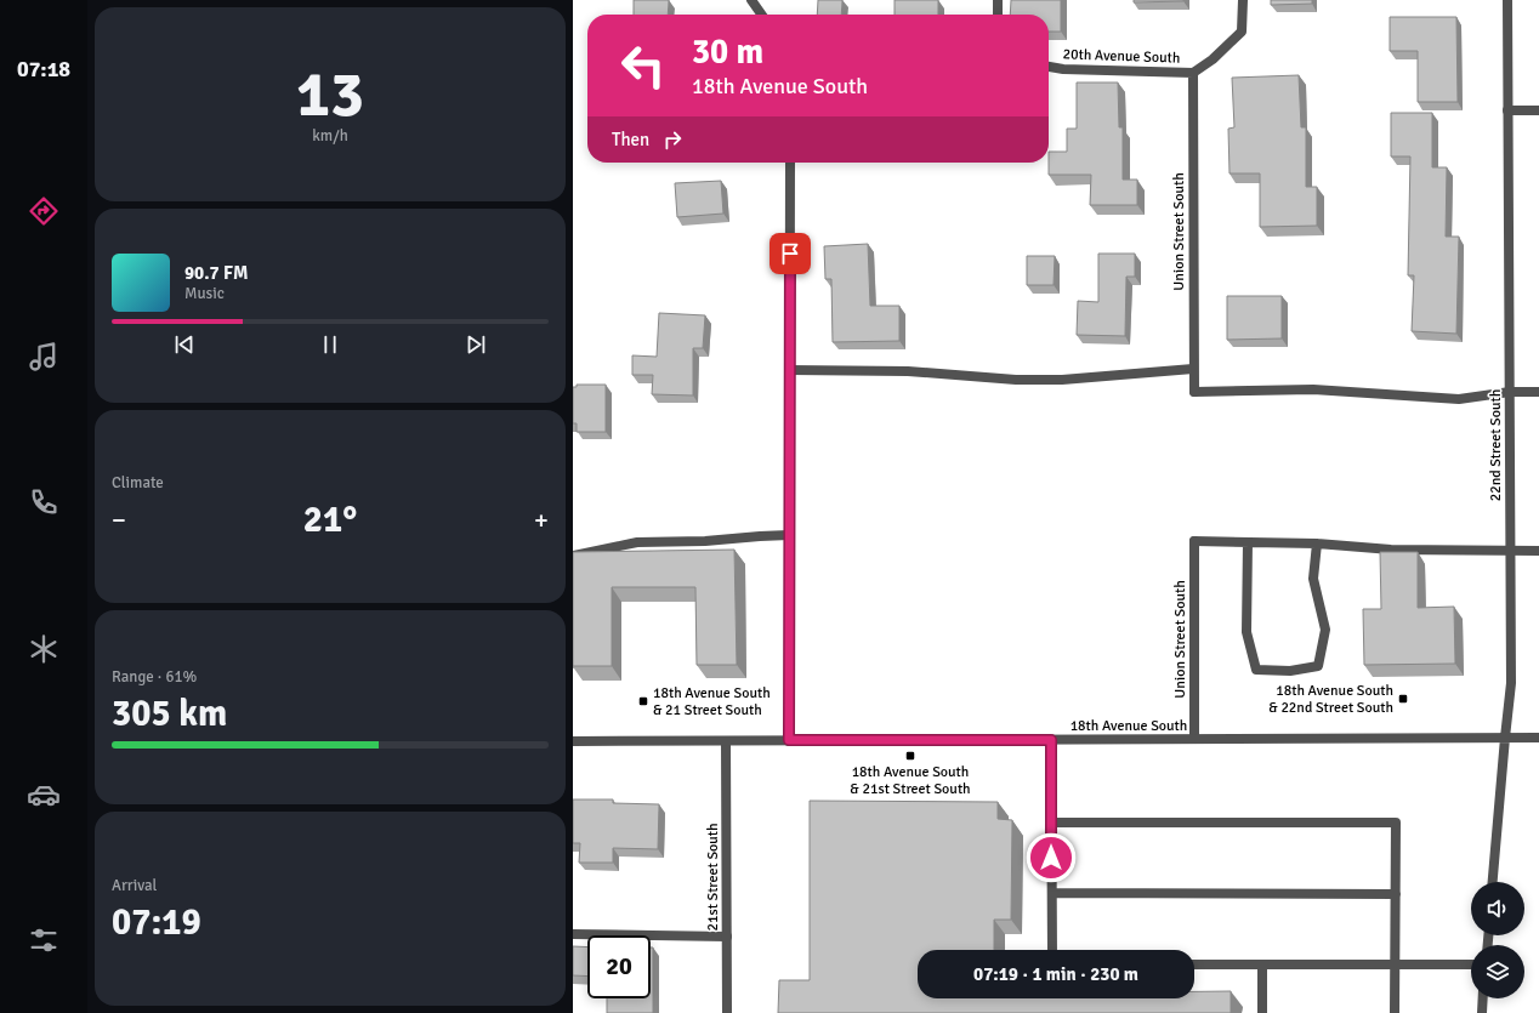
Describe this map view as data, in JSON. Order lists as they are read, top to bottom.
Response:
{
  "streets": {
    "street": [
      "20th Avenue South",
      "Union Street South",
      "22nd Street South",
      "18th Avenue South",
      "21st Street South"
    ]
  },
  "crossings": [
    ["20th Avenue South", "Union Street South"],
    ["Union Street South", "22nd Street South"],
    ["Union Street South", "18th Avenue South"],
    ["22nd Street South", "18th Avenue South"],
    ["18th Avenue South", "21st Street South"]
  ],
  "places": {
    "transit": ["18th Avenue South & 22nd Street South", "18th Avenue South & 21 Street South", "18th Avenue South & 21st Street South"]
  },
  "page": {
    "tabs": "07:18",
    "tile": [
      ["13", "km/h"],
      "Climate",
      ["Range · 61%", "305 km"],
      ["Arrival", "07:19"]
    ],
    "turn": ["30 m", "18th Avenue South"],
    "then": "Then",
    "song": ["90.7 FM", "Music"],
    "heat": ["−", "21°", "+"],
    "limit": "20",
    "trip": "07:19 · 1 min · 230 m"
  }
}
